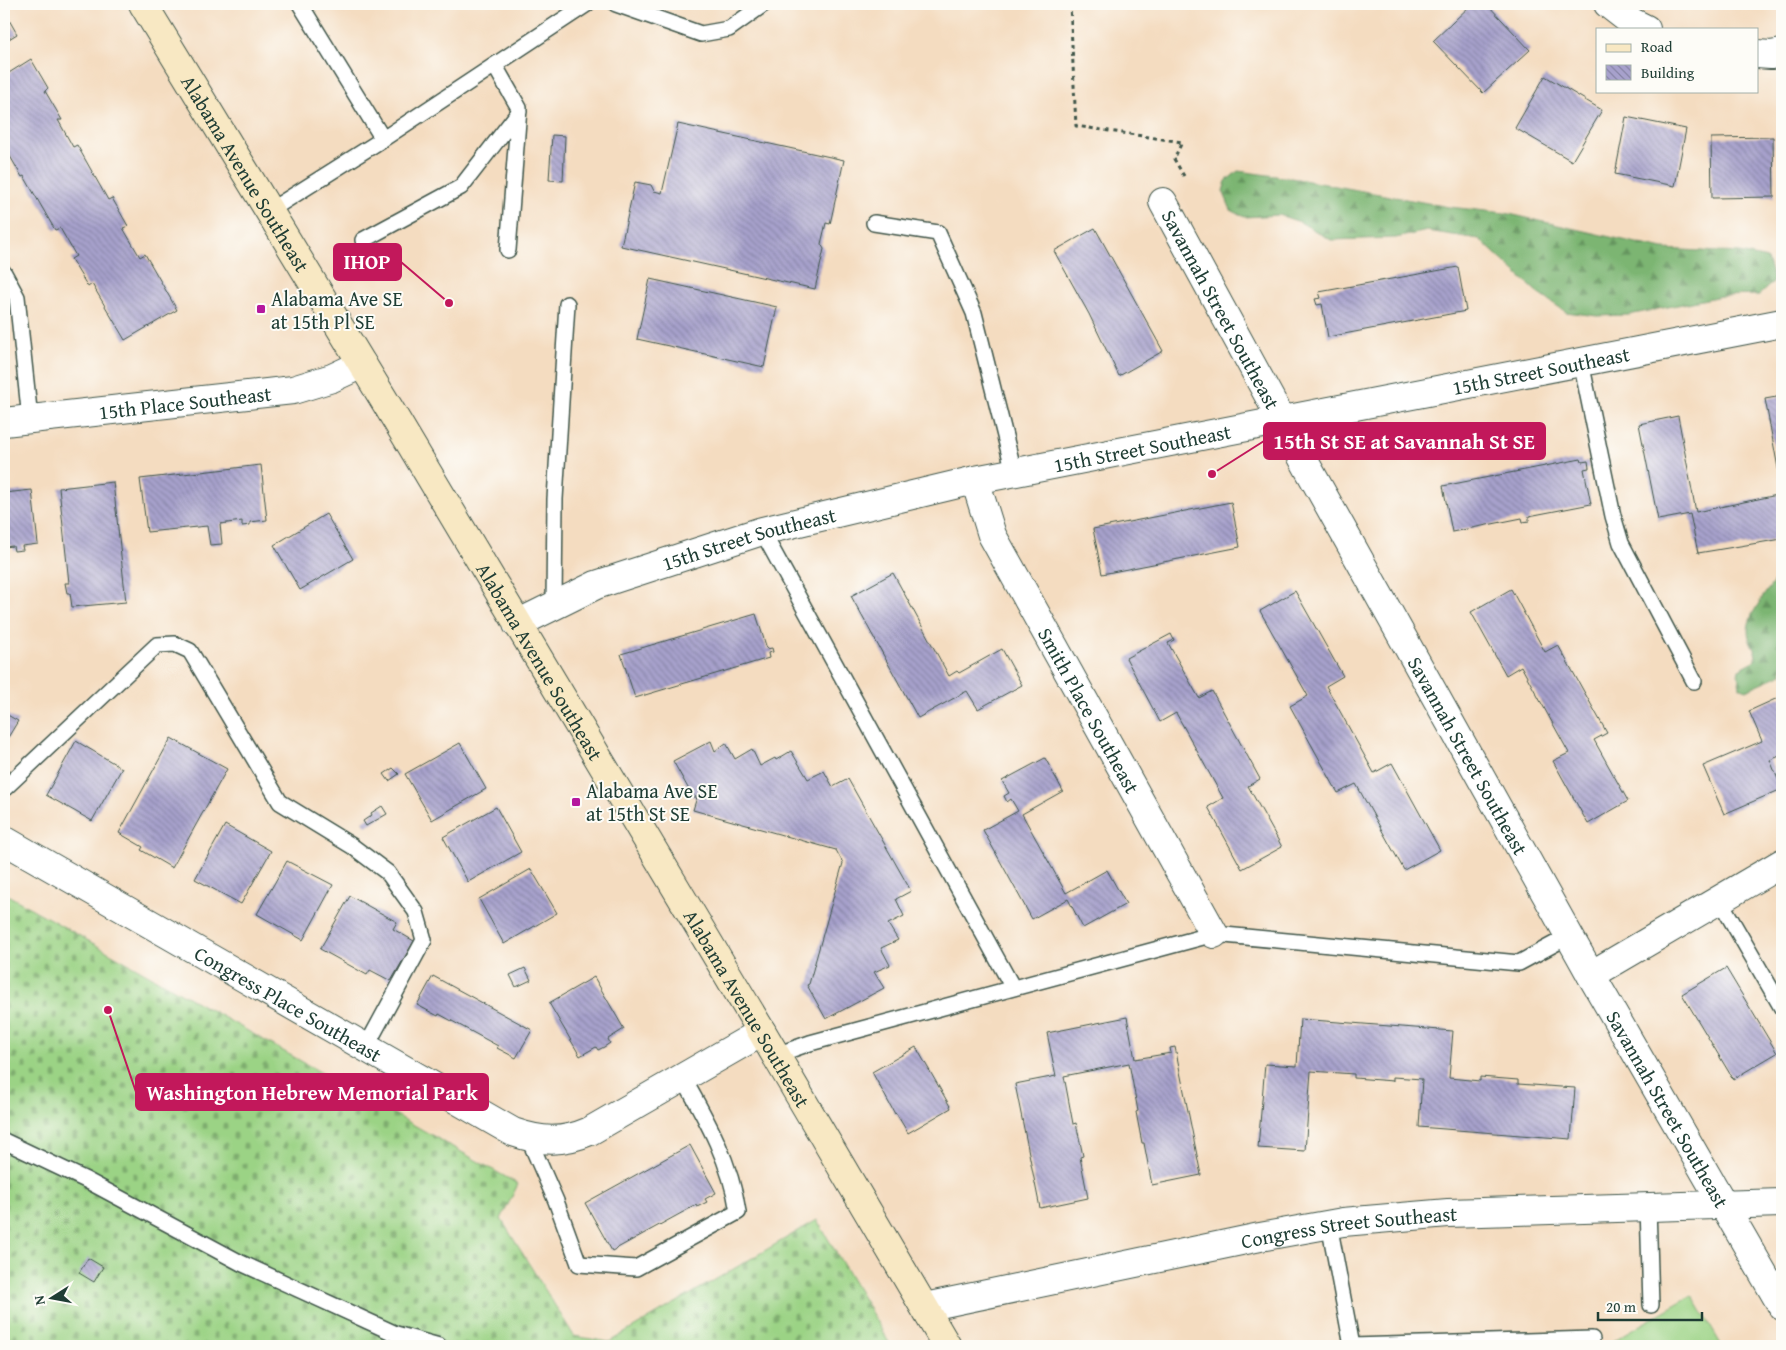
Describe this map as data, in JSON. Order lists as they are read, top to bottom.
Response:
{
  "streets": {
    "main road": ["Alabama Avenue Southeast"],
    "street": [
      "Savannah Street Southeast",
      "15th Street Southeast",
      "15th Place Southeast",
      "Smith Place Southeast",
      "Congress Place Southeast",
      "Congress Street Southeast"
    ]
  },
  "crossings": [
    ["Alabama Avenue Southeast", "15th Street Southeast"],
    ["Alabama Avenue Southeast", "15th Place Southeast"],
    ["Alabama Avenue Southeast", "Congress Place Southeast"],
    ["Alabama Avenue Southeast", "Congress Street Southeast"],
    ["Savannah Street Southeast", "15th Street Southeast"],
    ["Savannah Street Southeast", "Congress Street Southeast"],
    ["15th Street Southeast", "Smith Place Southeast"]
  ],
  "places": {
    "other": ["IHOP", "15th St SE at Savannah St SE", "Washington Hebrew Memorial Park"],
    "transit": ["Alabama Ave SE at 15th Pl SE", "Alabama Ave SE at 15th St SE"]
  },
  "legend": ["Road", "Building"],
  "scale_bar": "20 m",
  "north": "left"
}
